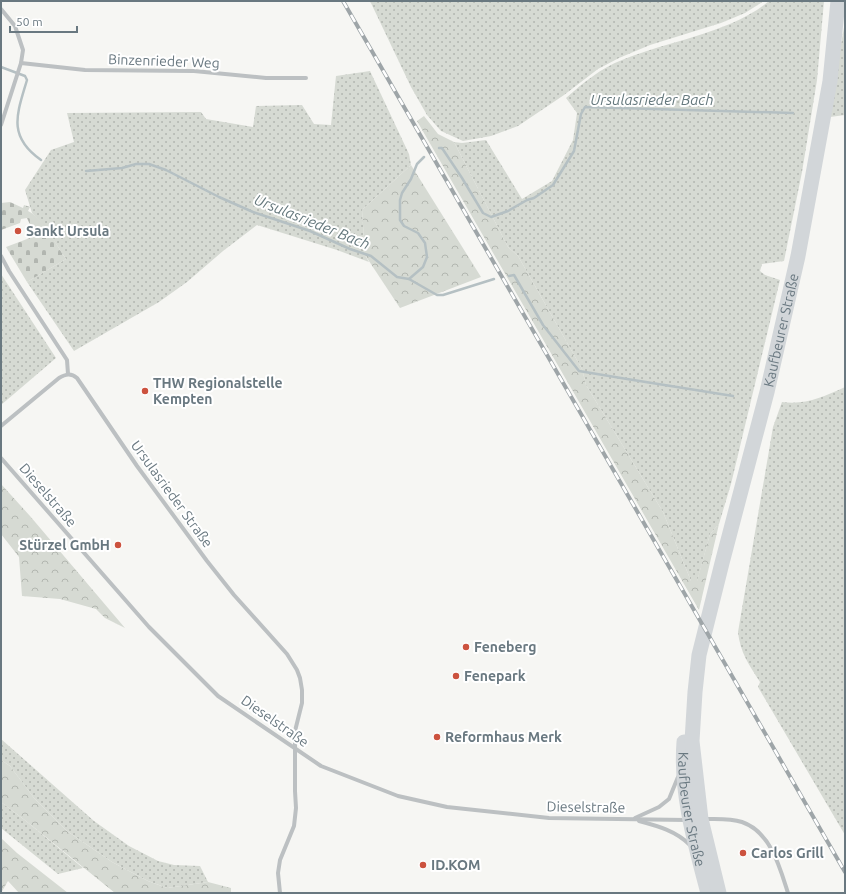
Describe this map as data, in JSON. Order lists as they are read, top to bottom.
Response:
{
  "streets": {
    "main road": ["Kaufbeurer Straße"],
    "street": ["Binzenrieder Weg", "Ursulasrieder Straße", "Dieselstraße"]
  },
  "crossings": [
    ["Kaufbeurer Straße", "Dieselstraße"],
    ["Ursulasrieder Straße", "Dieselstraße"]
  ],
  "water": ["Ursulasrieder Bach"],
  "places": [
    "Sankt Ursula",
    "THW Regionalstelle Kempten",
    "Stürzel GmbH",
    "Feneberg",
    "Fenepark",
    "Reformhaus Merk",
    "Carlos Grill",
    "ID.KOM"
  ],
  "scale_bar": "50 m"
}
